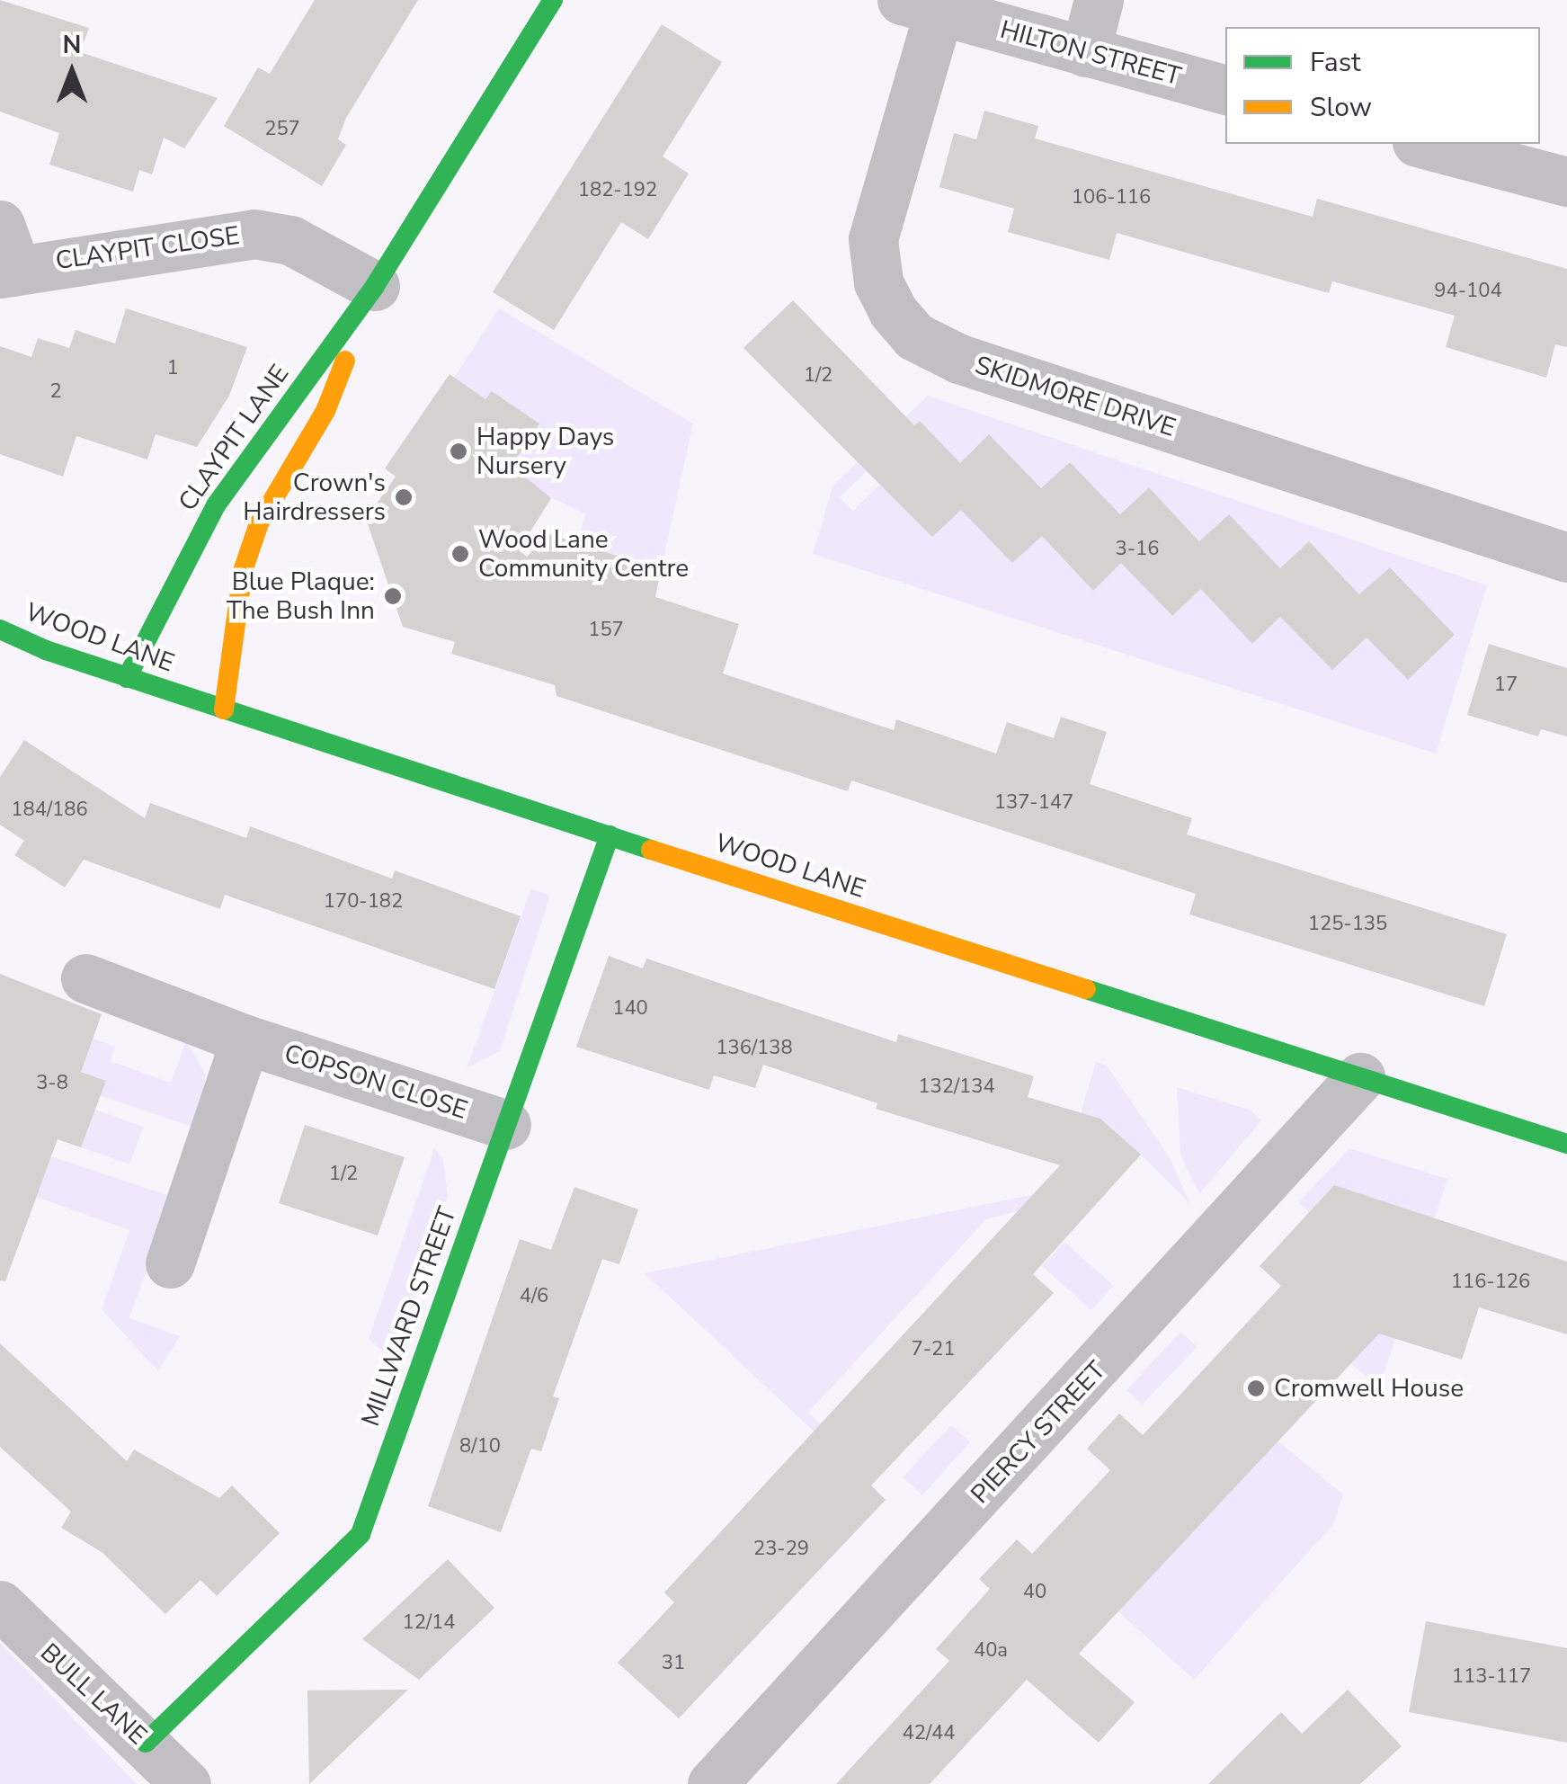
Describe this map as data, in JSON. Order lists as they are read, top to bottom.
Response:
{
  "streets": {
    "street": [
      "HILTON STREET",
      "CLAYPIT CLOSE",
      "SKIDMORE DRIVE",
      "CLAYPIT LANE",
      "WOOD LANE",
      "COPSON CLOSE",
      "MILLWARD STREET",
      "PIERCY STREET",
      "BULL LANE"
    ]
  },
  "crossings": [
    ["HILTON STREET", "SKIDMORE DRIVE"],
    ["CLAYPIT CLOSE", "CLAYPIT LANE"],
    ["CLAYPIT LANE", "WOOD LANE"],
    ["WOOD LANE", "MILLWARD STREET"],
    ["WOOD LANE", "PIERCY STREET"],
    ["COPSON CLOSE", "MILLWARD STREET"],
    ["MILLWARD STREET", "BULL LANE"]
  ],
  "places": [
    "Happy Days Nursery",
    "Crown's Hairdressers",
    "Wood Lane Community Centre",
    "Blue Plaque: The Bush Inn",
    "Cromwell House"
  ],
  "house_numbers": [
    "257",
    "182-192",
    "106-116",
    "94-104",
    "1",
    "1/2",
    "2",
    "3-16",
    "157",
    "17",
    "137-147",
    "184/186",
    "170-182",
    "125-135",
    "140",
    "136/138",
    "3-8",
    "132/134",
    "1/2",
    "116-126",
    "4/6",
    "7-21",
    "8/10",
    "23-29",
    "40",
    "12/14",
    "40a",
    "31",
    "113-117",
    "42/44"
  ],
  "legend": ["Fast", "Slow"],
  "north": "top"
}
